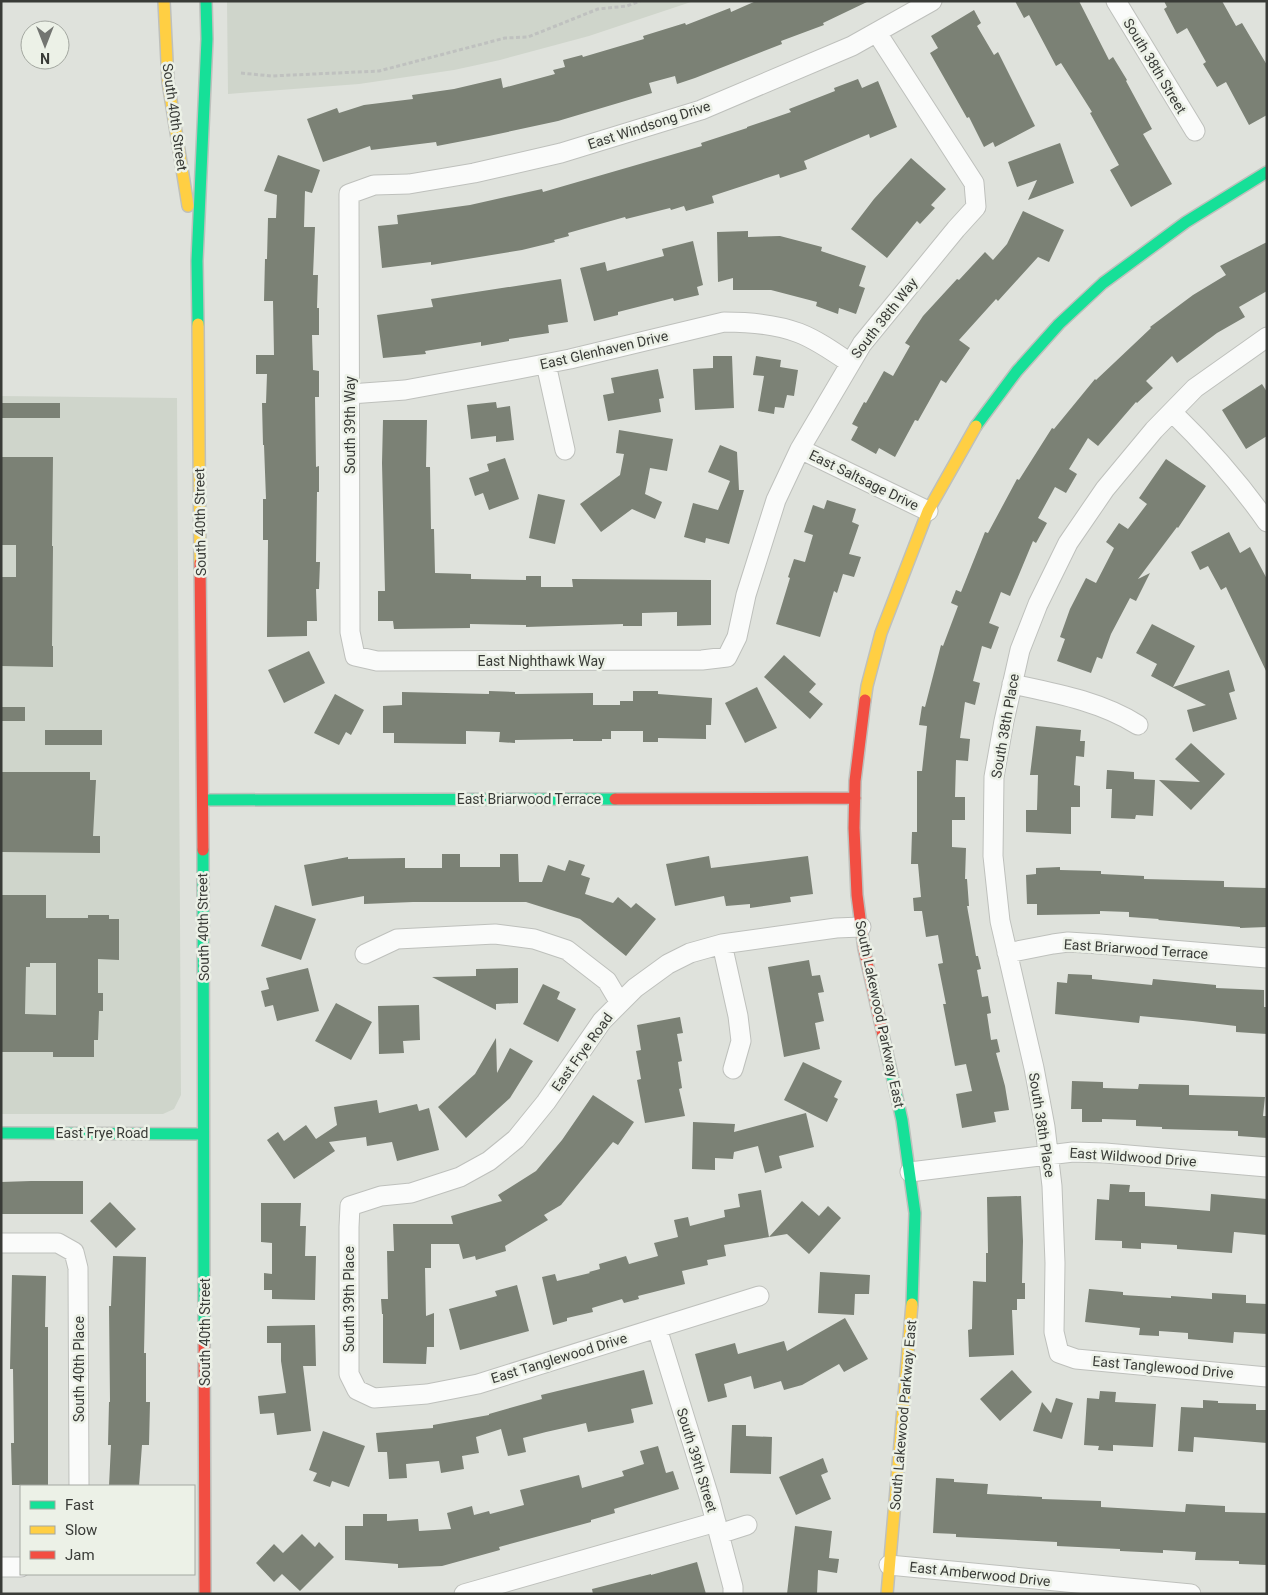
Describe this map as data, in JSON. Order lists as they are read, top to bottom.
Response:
{
  "streets": {
    "street": [
      "South 38th Street",
      "South 40th Street",
      "East Windsong Drive",
      "South 38th Way",
      "East Glenhaven Drive",
      "South 39th Way",
      "East Saltsage Drive",
      "East Nighthawk Way",
      "South 38th Place",
      "East Briarwood Terrace",
      "South Lakewood Parkway East",
      "East Frye Road",
      "East Wildwood Drive",
      "South 39th Place",
      "East Tanglewood Drive",
      "South 40th Place",
      "South 39th Street",
      "East Amberwood Drive"
    ]
  },
  "crossings": [
    ["South 40th Street", "East Briarwood Terrace"],
    ["South 40th Street", "East Frye Road"],
    ["East Windsong Drive", "South 38th Way"],
    ["East Windsong Drive", "South 39th Way"],
    ["South 38th Way", "East Glenhaven Drive"],
    ["South 38th Way", "East Saltsage Drive"],
    ["South 38th Way", "East Nighthawk Way"],
    ["East Glenhaven Drive", "South 39th Way"],
    ["South 39th Way", "East Nighthawk Way"],
    ["East Saltsage Drive", "South Lakewood Parkway East"],
    ["South 38th Place", "East Briarwood Terrace"],
    ["South 38th Place", "East Wildwood Drive"],
    ["South 38th Place", "East Tanglewood Drive"],
    ["East Briarwood Terrace", "South Lakewood Parkway East"],
    ["South Lakewood Parkway East", "East Frye Road"],
    ["South Lakewood Parkway East", "East Wildwood Drive"],
    ["South Lakewood Parkway East", "East Amberwood Drive"],
    ["East Frye Road", "South 39th Place"],
    ["South 39th Place", "East Tanglewood Drive"],
    ["East Tanglewood Drive", "South 39th Street"]
  ],
  "legend": ["Fast", "Slow", "Jam"],
  "north": "bottom"
}
